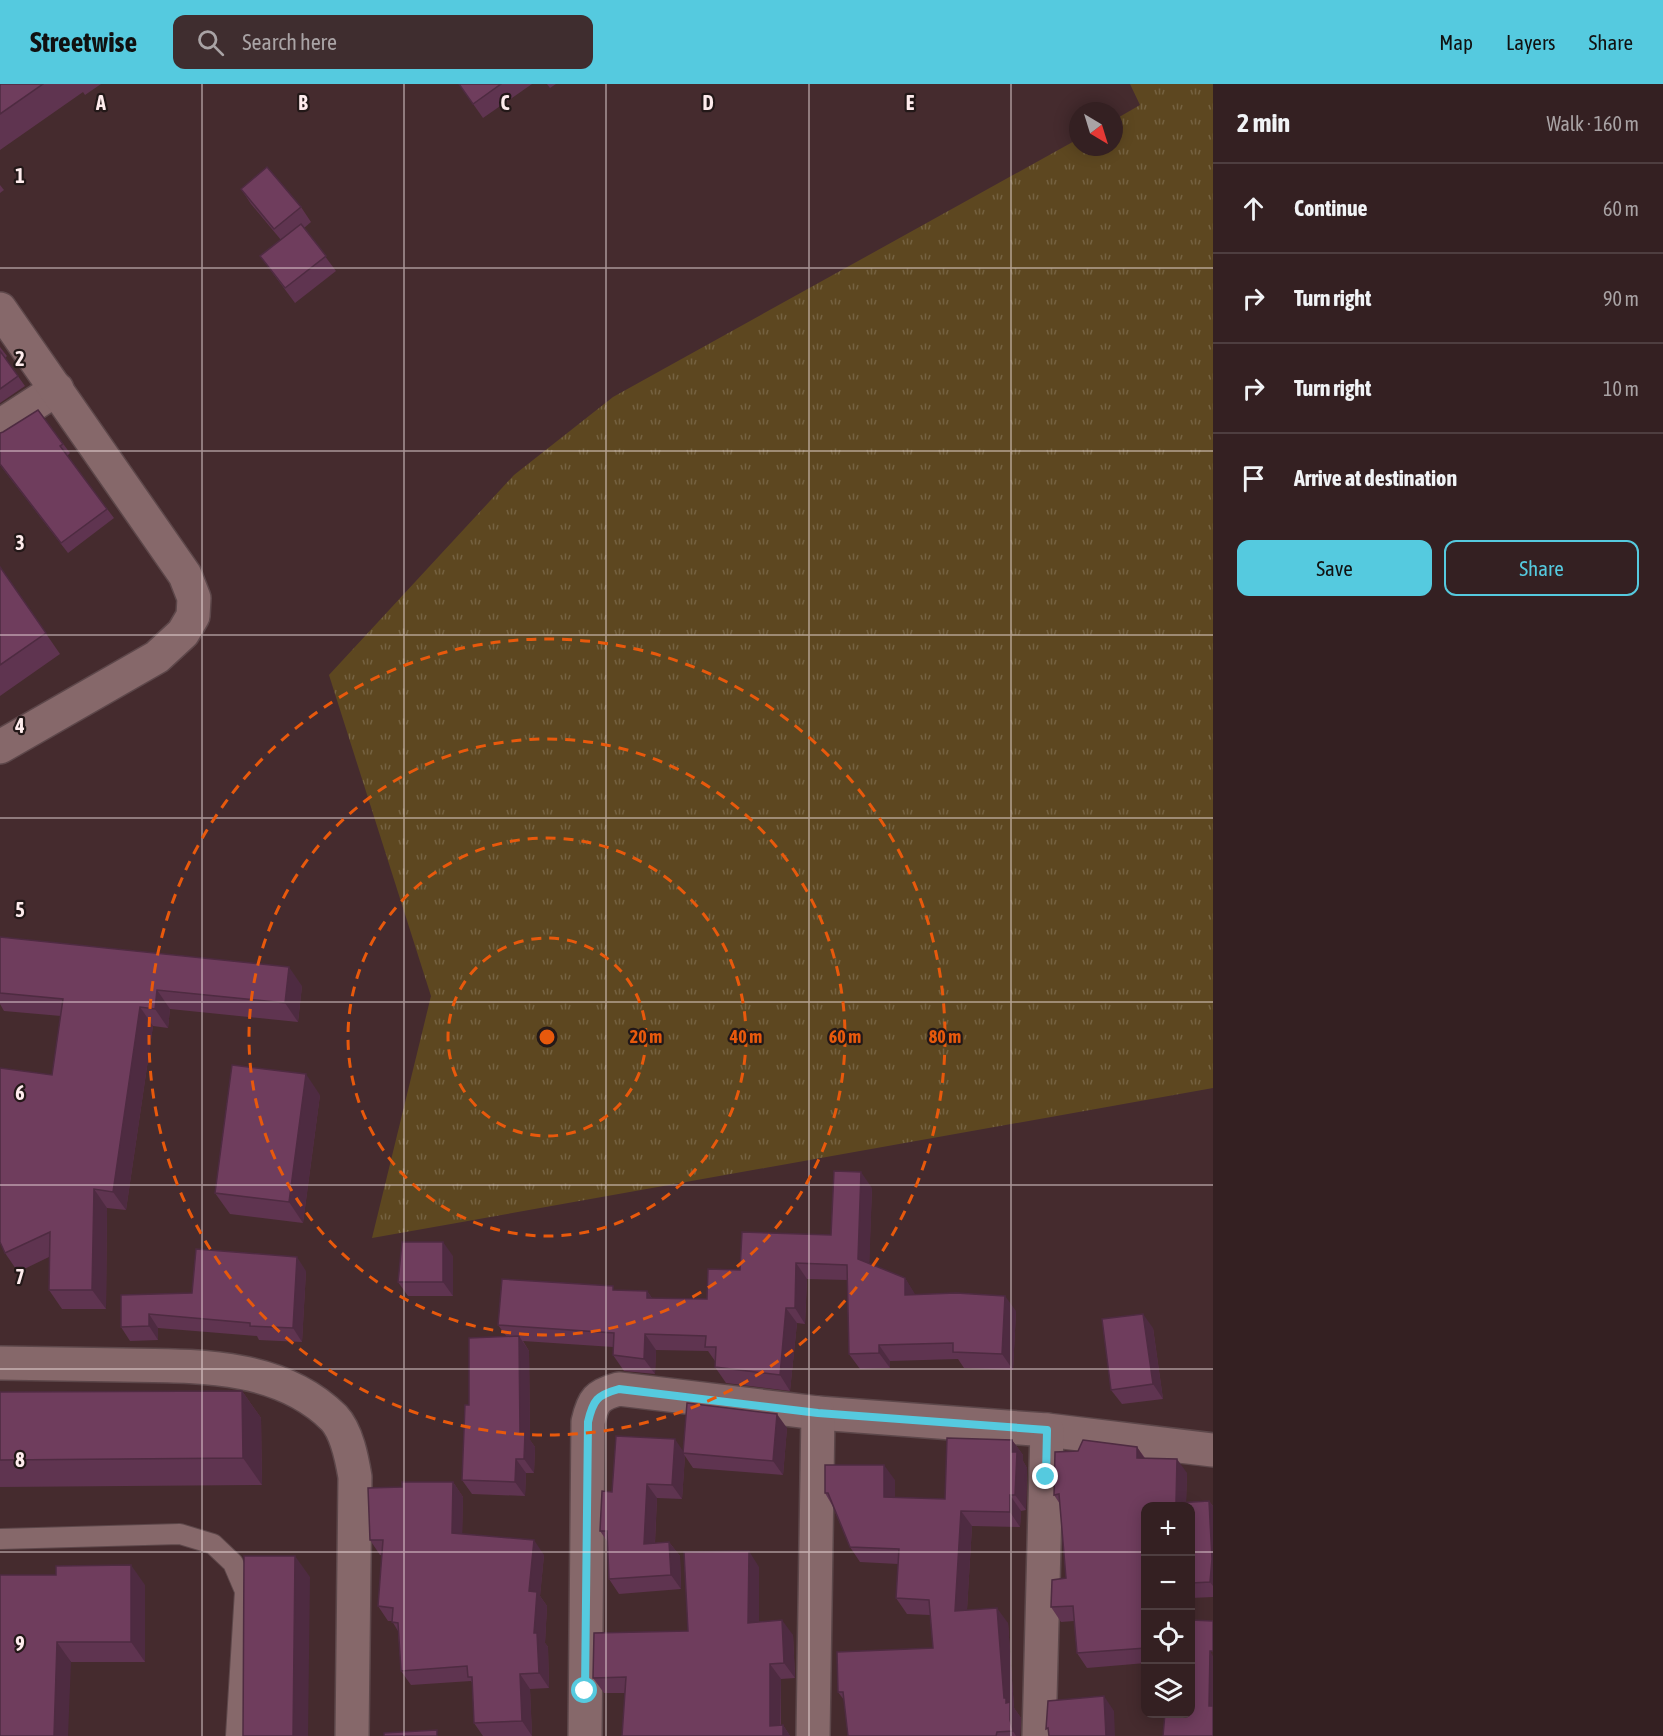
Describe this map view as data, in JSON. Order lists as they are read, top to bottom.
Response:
{
  "north": "bottom right",
  "page": {
    "header": "Streetwise",
    "search": "Search here",
    "nav": ["Map", "Layers", "Share"],
    "heading": ["2 min", "Walk · 160 m"],
    "list": [
      ["Continue", "60 m"],
      ["Turn right", "90 m"],
      ["Turn right", "10 m"],
      "Arrive at destination"
    ],
    "buttons": ["Save", "Share"],
    "map_buttons": ["+", "−"]
  },
  "grid": {
    "columns": [
      "A",
      "B",
      "C",
      "D",
      "E"
    ],
    "rows": [
      "1",
      "2",
      "3",
      "4",
      "5",
      "6",
      "7",
      "8",
      "9"
    ]
  },
  "rings": [
    "20 m",
    "40 m",
    "60 m",
    "80 m"
  ]
}
